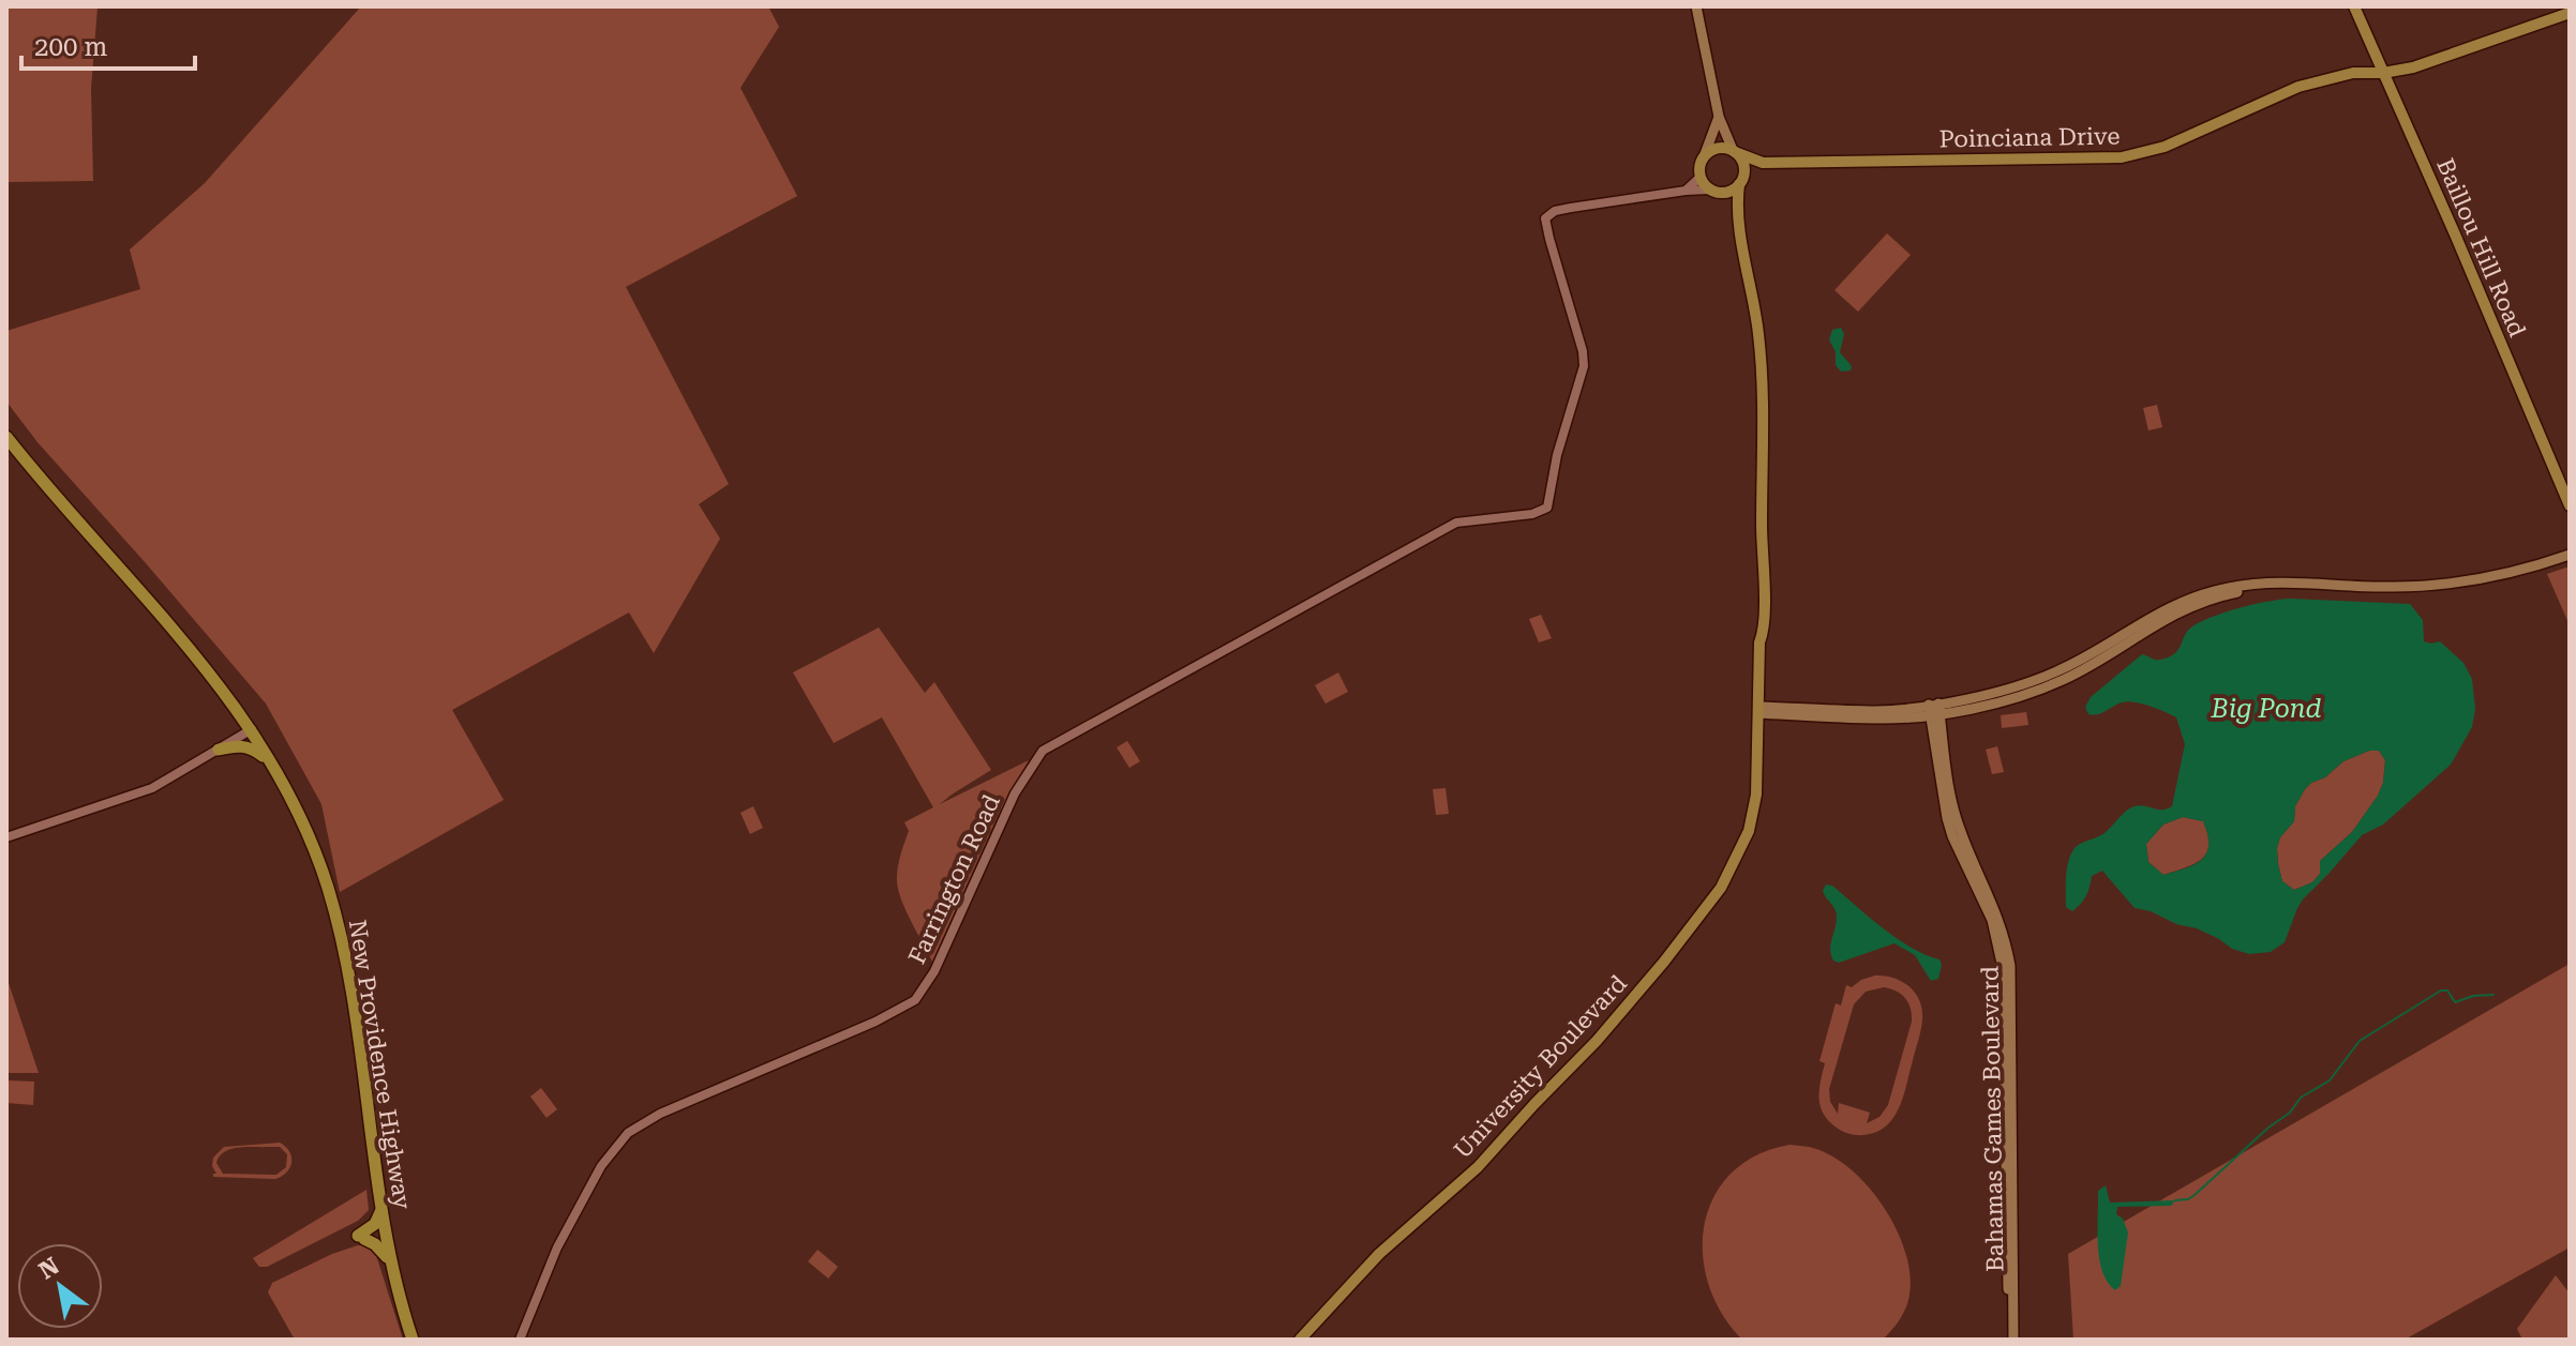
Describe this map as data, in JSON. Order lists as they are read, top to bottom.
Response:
{
  "streets": {
    "highway": ["New Providence Highway"],
    "main road": [
      "Poinciana Drive",
      "Baillou Hill Road",
      "University Boulevard",
      "Bahamas Games Boulevard"
    ],
    "street": ["Farrington Road"]
  },
  "crossings": [
    ["Poinciana Drive", "Baillou Hill Road"]
  ],
  "water": ["Big Pond"],
  "scale_bar": "200 m",
  "north": "top left"
}
